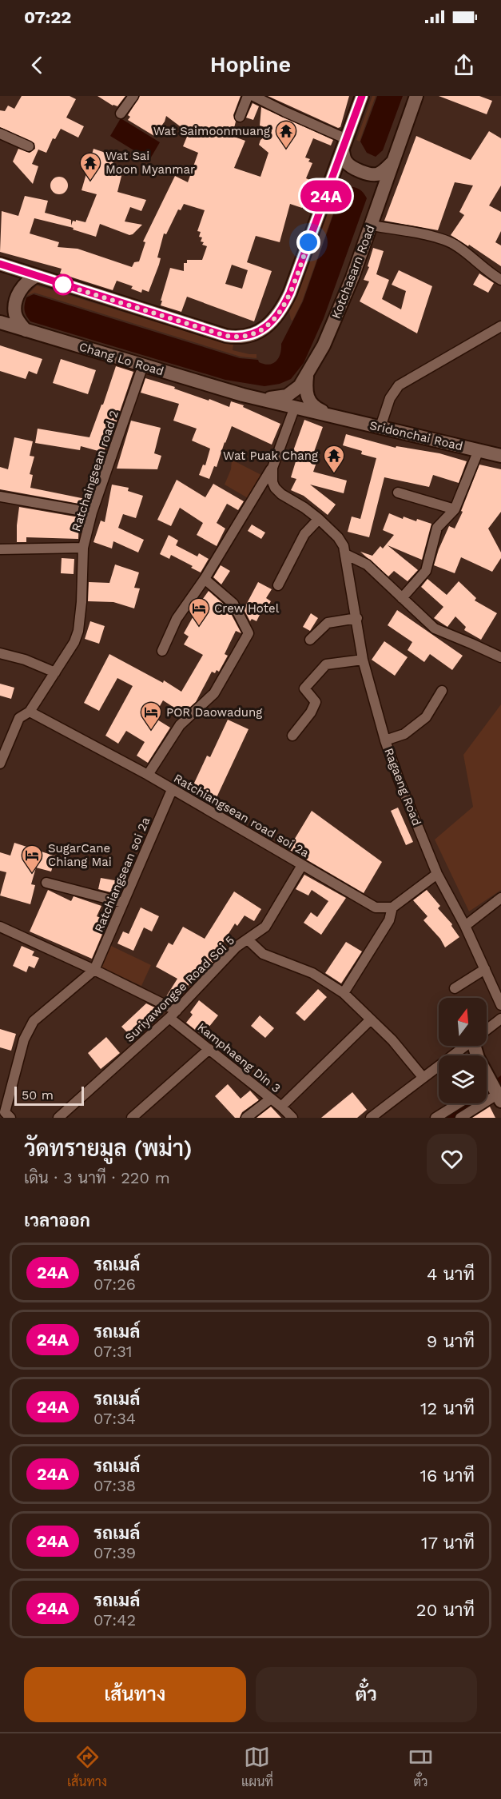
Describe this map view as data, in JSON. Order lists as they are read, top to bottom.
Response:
{
  "streets": {
    "main road": ["Kotchasarn Road", "Chang Lo Road", "Sridonchai Road"],
    "street": [
      "Ratchaingsean road 2",
      "Ragaeng Road",
      "Ratchiangsean road soi 2a",
      "Ratchiangsean soi 2a",
      "Suriyawongse Road Soi 5",
      "Kamphaeng Din 3"
    ]
  },
  "crossings": [
    ["Kotchasarn Road", "Chang Lo Road"],
    ["Kotchasarn Road", "Sridonchai Road"],
    ["Chang Lo Road", "Sridonchai Road"],
    ["Chang Lo Road", "Ratchaingsean road 2"],
    ["Ratchaingsean road 2", "Ratchiangsean road soi 2a"],
    ["Ratchiangsean road soi 2a", "Ratchiangsean soi 2a"],
    ["Ratchiangsean road soi 2a", "Suriyawongse Road Soi 5"],
    ["Suriyawongse Road Soi 5", "Kamphaeng Din 3"]
  ],
  "places": {
    "temple": ["Wat Saimoonmuang", "Wat Sai Moon Myanmar", "Wat Puak Chang"],
    "hotel": ["Crew Hotel", "POR Daowadung", "SugarCane Chiang Mai"]
  },
  "lines": ["bus line 24A"],
  "scale_bar": "50 m",
  "north": "top",
  "page": {
    "status": "07:22",
    "header": "Hopline",
    "on_map": "24A",
    "scale": "50 m",
    "heading": [
      ["วัดทรายมูล (พม่า)", "เดิน · 3 นาที · 220 m"],
      "เวลาออก"
    ],
    "list": [
      {
        "mark": "24A",
        "name": "รถเมล์",
        "note": "07:26",
        "value": "4 นาที"
      },
      {
        "mark": "24A",
        "name": "รถเมล์",
        "note": "07:31",
        "value": "9 นาที"
      },
      {
        "mark": "24A",
        "name": "รถเมล์",
        "note": "07:34",
        "value": "12 นาที"
      },
      {
        "mark": "24A",
        "name": "รถเมล์",
        "note": "07:38",
        "value": "16 นาที"
      },
      {
        "mark": "24A",
        "name": "รถเมล์",
        "note": "07:39",
        "value": "17 นาที"
      },
      {
        "mark": "24A",
        "name": "รถเมล์",
        "note": "07:42",
        "value": "20 นาที"
      }
    ],
    "buttons": ["เส้นทาง", "ตั๋ว"],
    "tabs": ["เส้นทาง", "แผนที่", "ตั๋ว"]
  }
}
